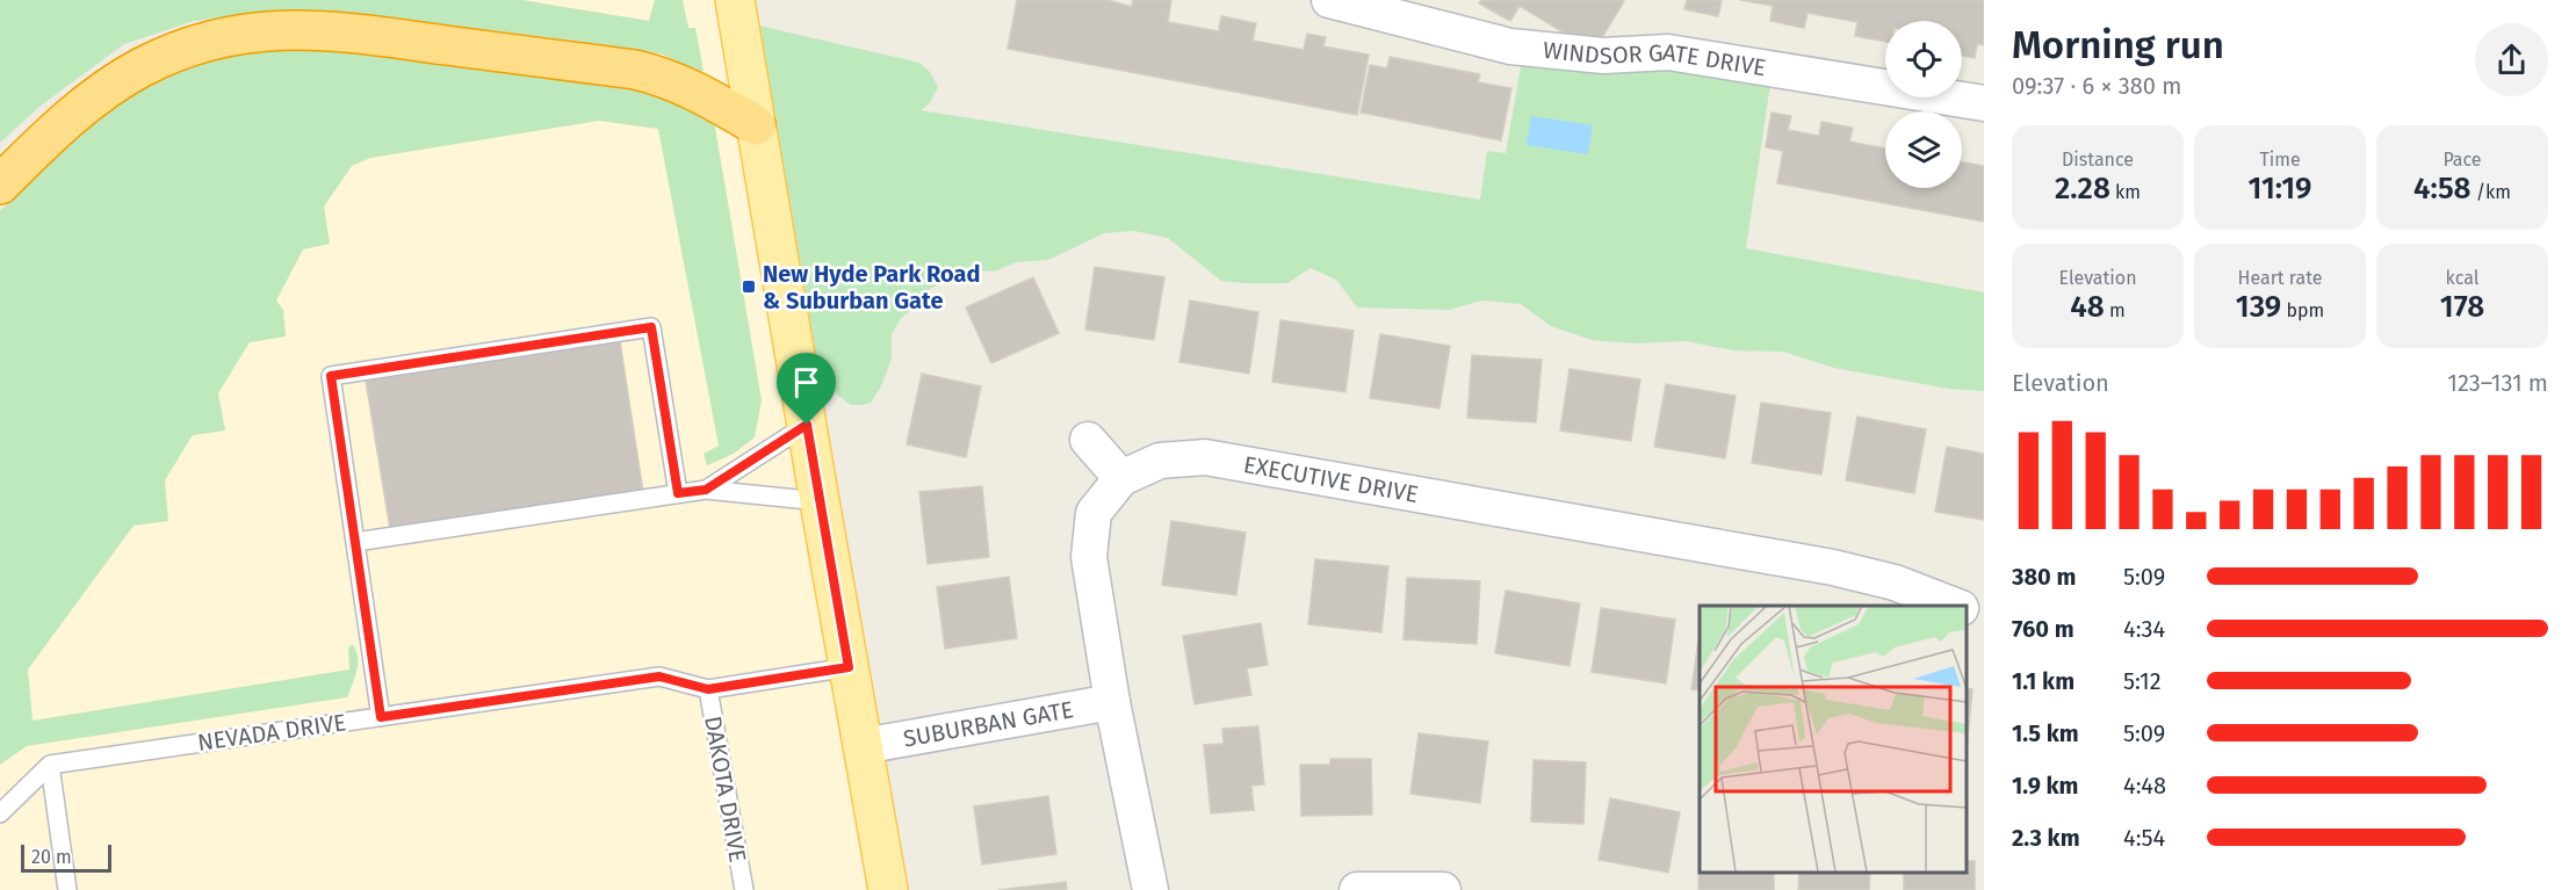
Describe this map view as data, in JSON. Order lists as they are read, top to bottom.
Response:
{
  "streets": {
    "street": ["WINDSOR GATE DRIVE", "EXECUTIVE DRIVE", "SUBURBAN GATE"],
    "lane": ["NEVADA DRIVE", "DAKOTA DRIVE"]
  },
  "crossings": [
    ["EXECUTIVE DRIVE", "SUBURBAN GATE"],
    ["NEVADA DRIVE", "DAKOTA DRIVE"]
  ],
  "places": {
    "transit": ["New Hyde Park Road & Suburban Gate"]
  },
  "scale_bar": "20 m",
  "page": {
    "heading": ["Morning run", "09:37 · 6 × 380 m"],
    "stats": [
      ["Distance", "2.28 km"],
      ["Time", "11:19"],
      ["Pace", "4:58 /km"],
      ["Elevation", "48 m"],
      ["Heart rate", "139 bpm"],
      ["kcal", "178"]
    ],
    "chart": ["Elevation", "123–131 m"],
    "list": [
      {
        "name": "380 m",
        "note": "5:09"
      },
      {
        "name": "760 m",
        "note": "4:34"
      },
      {
        "name": "1.1 km",
        "note": "5:12"
      },
      {
        "name": "1.5 km",
        "note": "5:09"
      },
      {
        "name": "1.9 km",
        "note": "4:48"
      },
      {
        "name": "2.3 km",
        "note": "4:54"
      }
    ],
    "scale": "20 m"
  }
}
